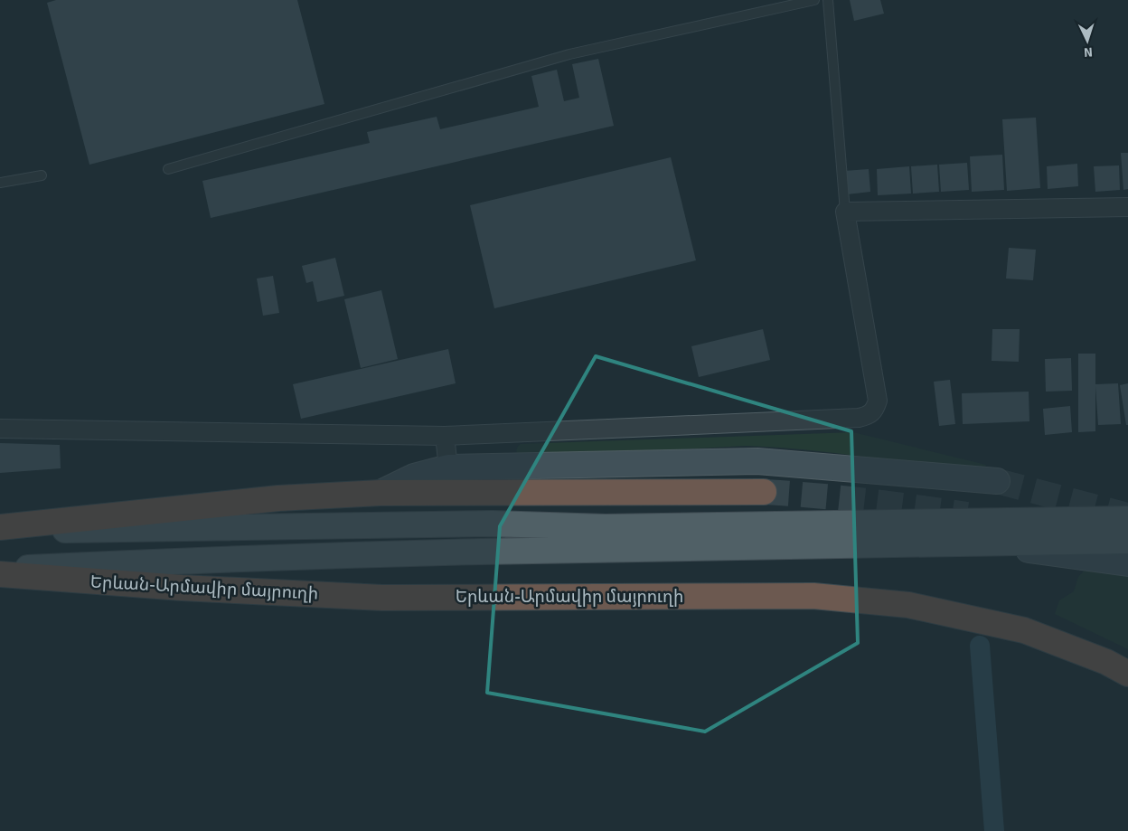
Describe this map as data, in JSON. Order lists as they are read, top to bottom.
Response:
{
  "streets": {
    "highway": ["Երևան-Արմավիր մայրուղի"]
  },
  "north": "bottom"
}
